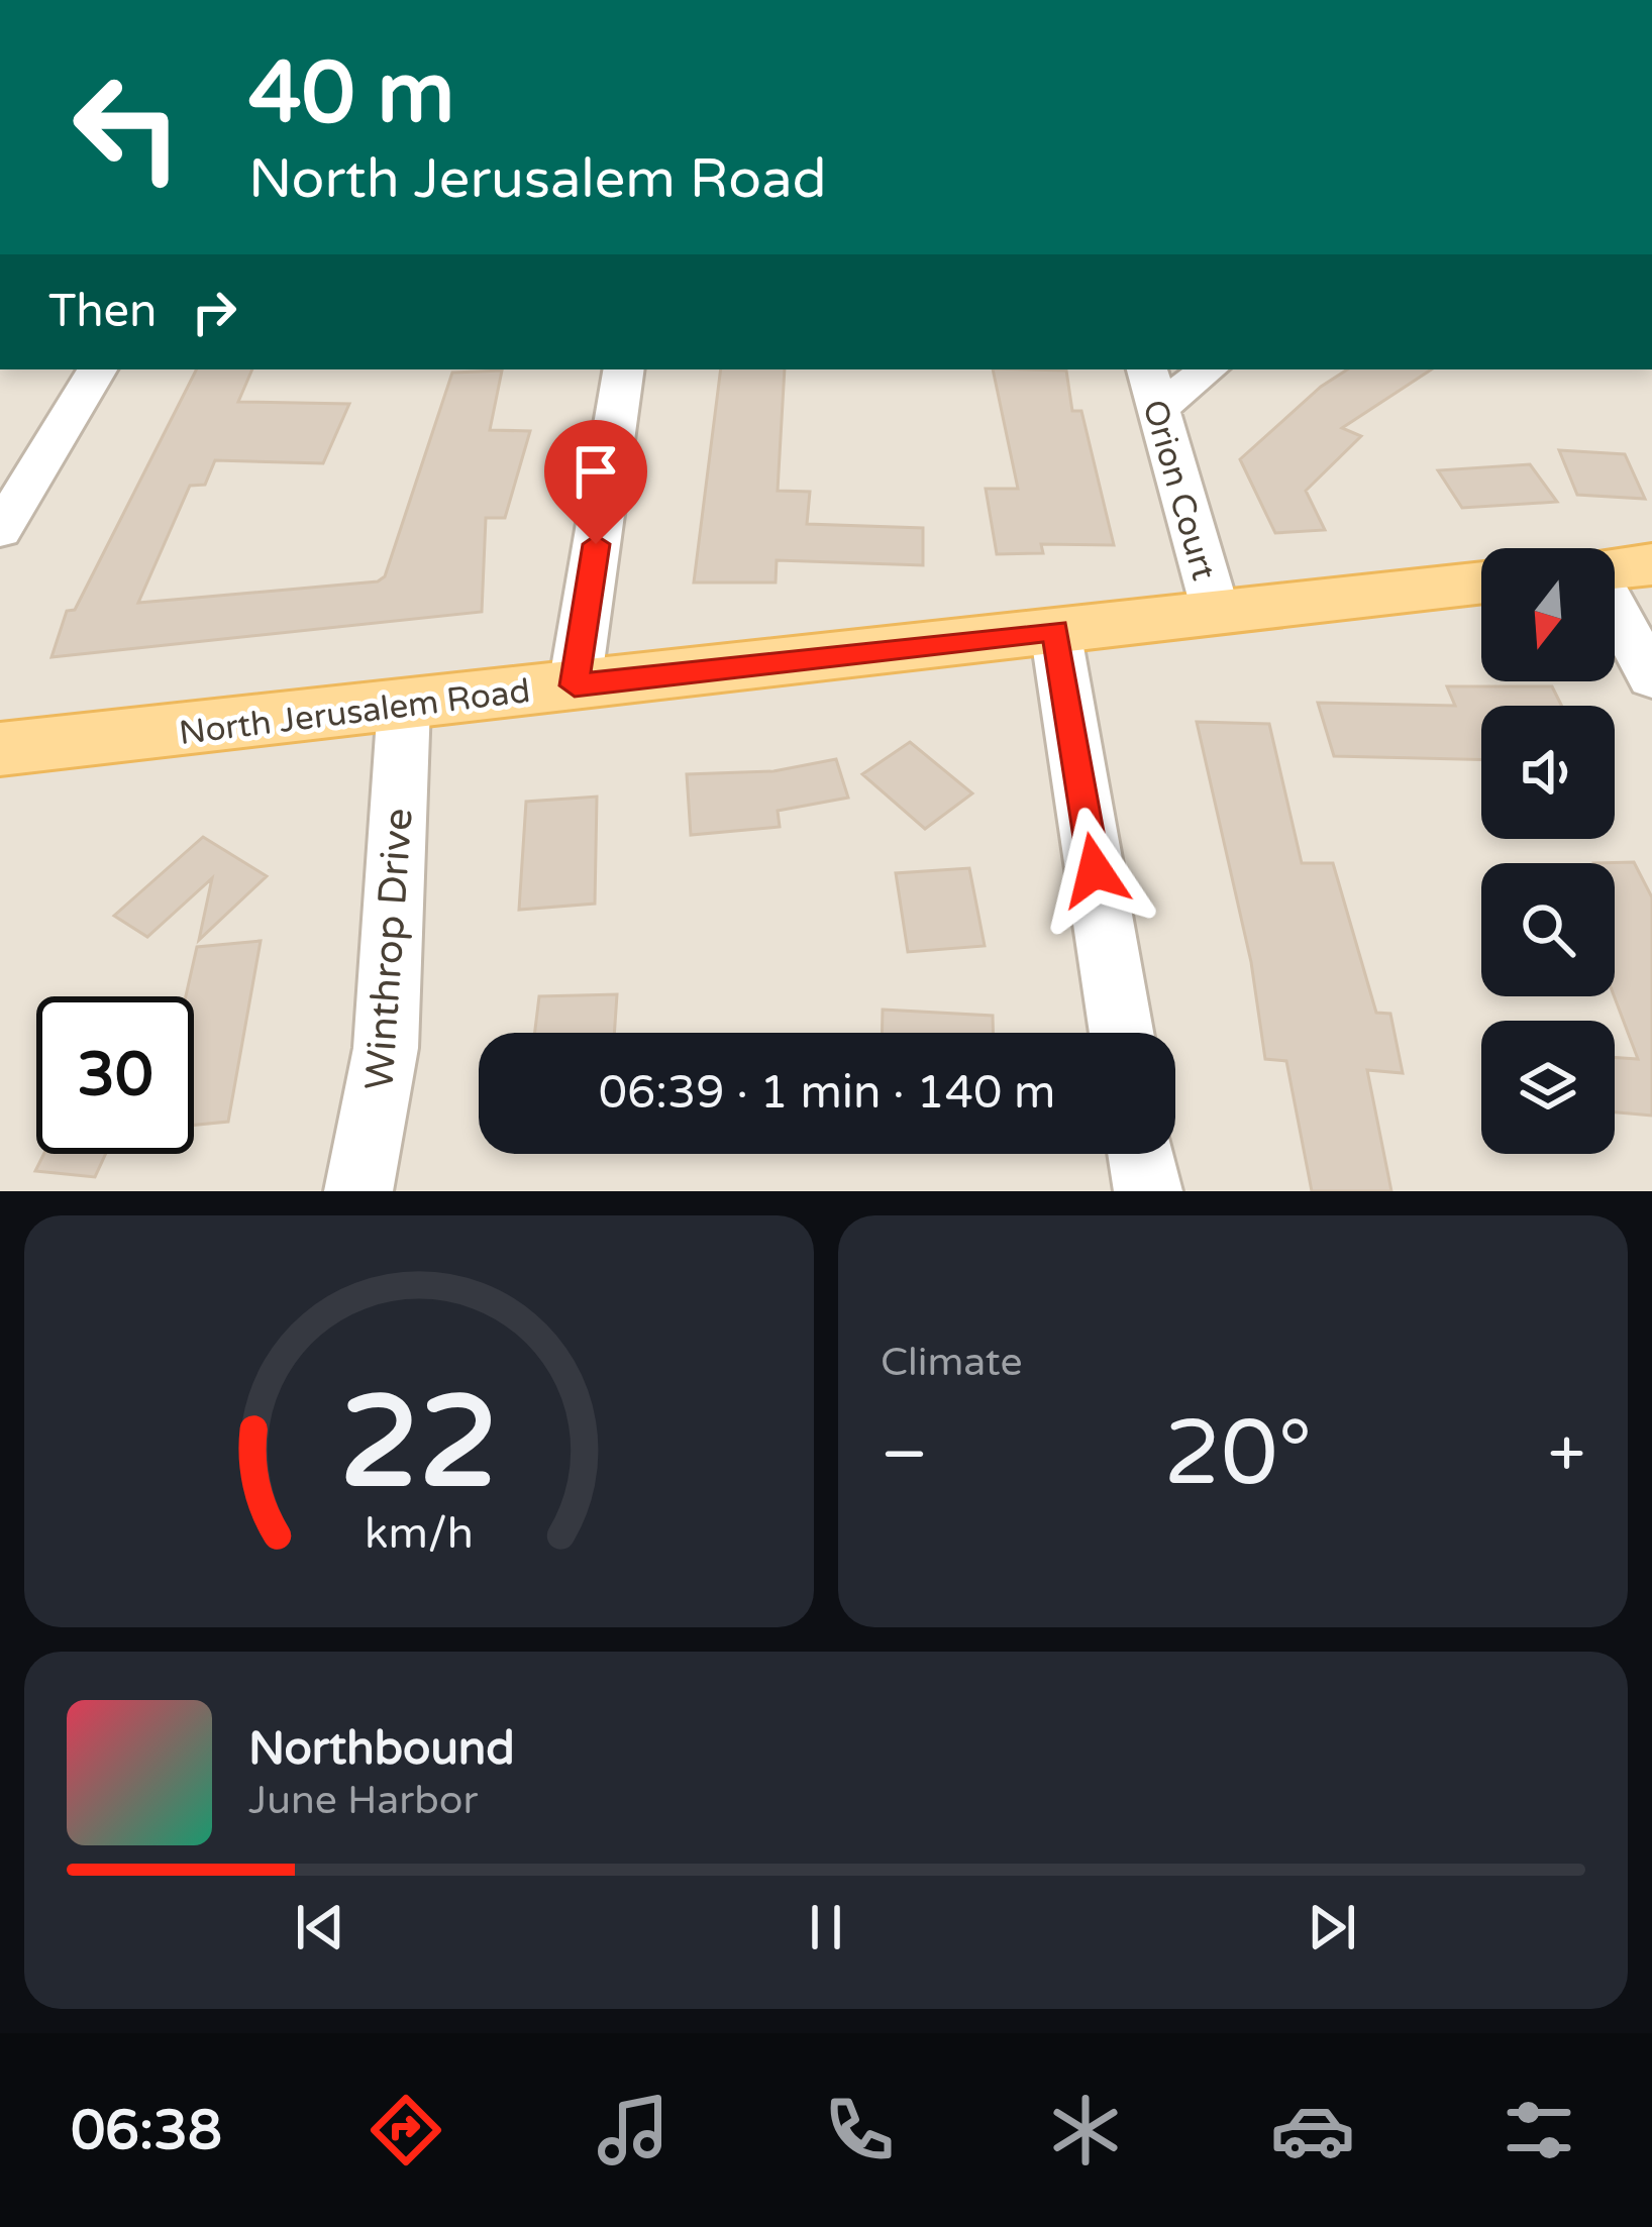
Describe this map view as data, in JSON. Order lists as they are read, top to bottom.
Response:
{
  "streets": {
    "main road": ["North Jerusalem Road"],
    "street": ["Orion Court", "Winthrop Drive"]
  },
  "crossings": [
    ["Orion Court", "North Jerusalem Road"],
    ["North Jerusalem Road", "Winthrop Drive"]
  ],
  "north": "bottom",
  "page": {
    "turn": ["40 m", "North Jerusalem Road"],
    "then": "Then",
    "limit": "30",
    "trip": "06:39 · 1 min · 140 m",
    "tile": "Climate",
    "heat": ["−", "20°", "+"],
    "song": ["Northbound", "June Harbor"],
    "tabs": "06:38",
    "gauge": ["22", "km/h"]
  }
}
